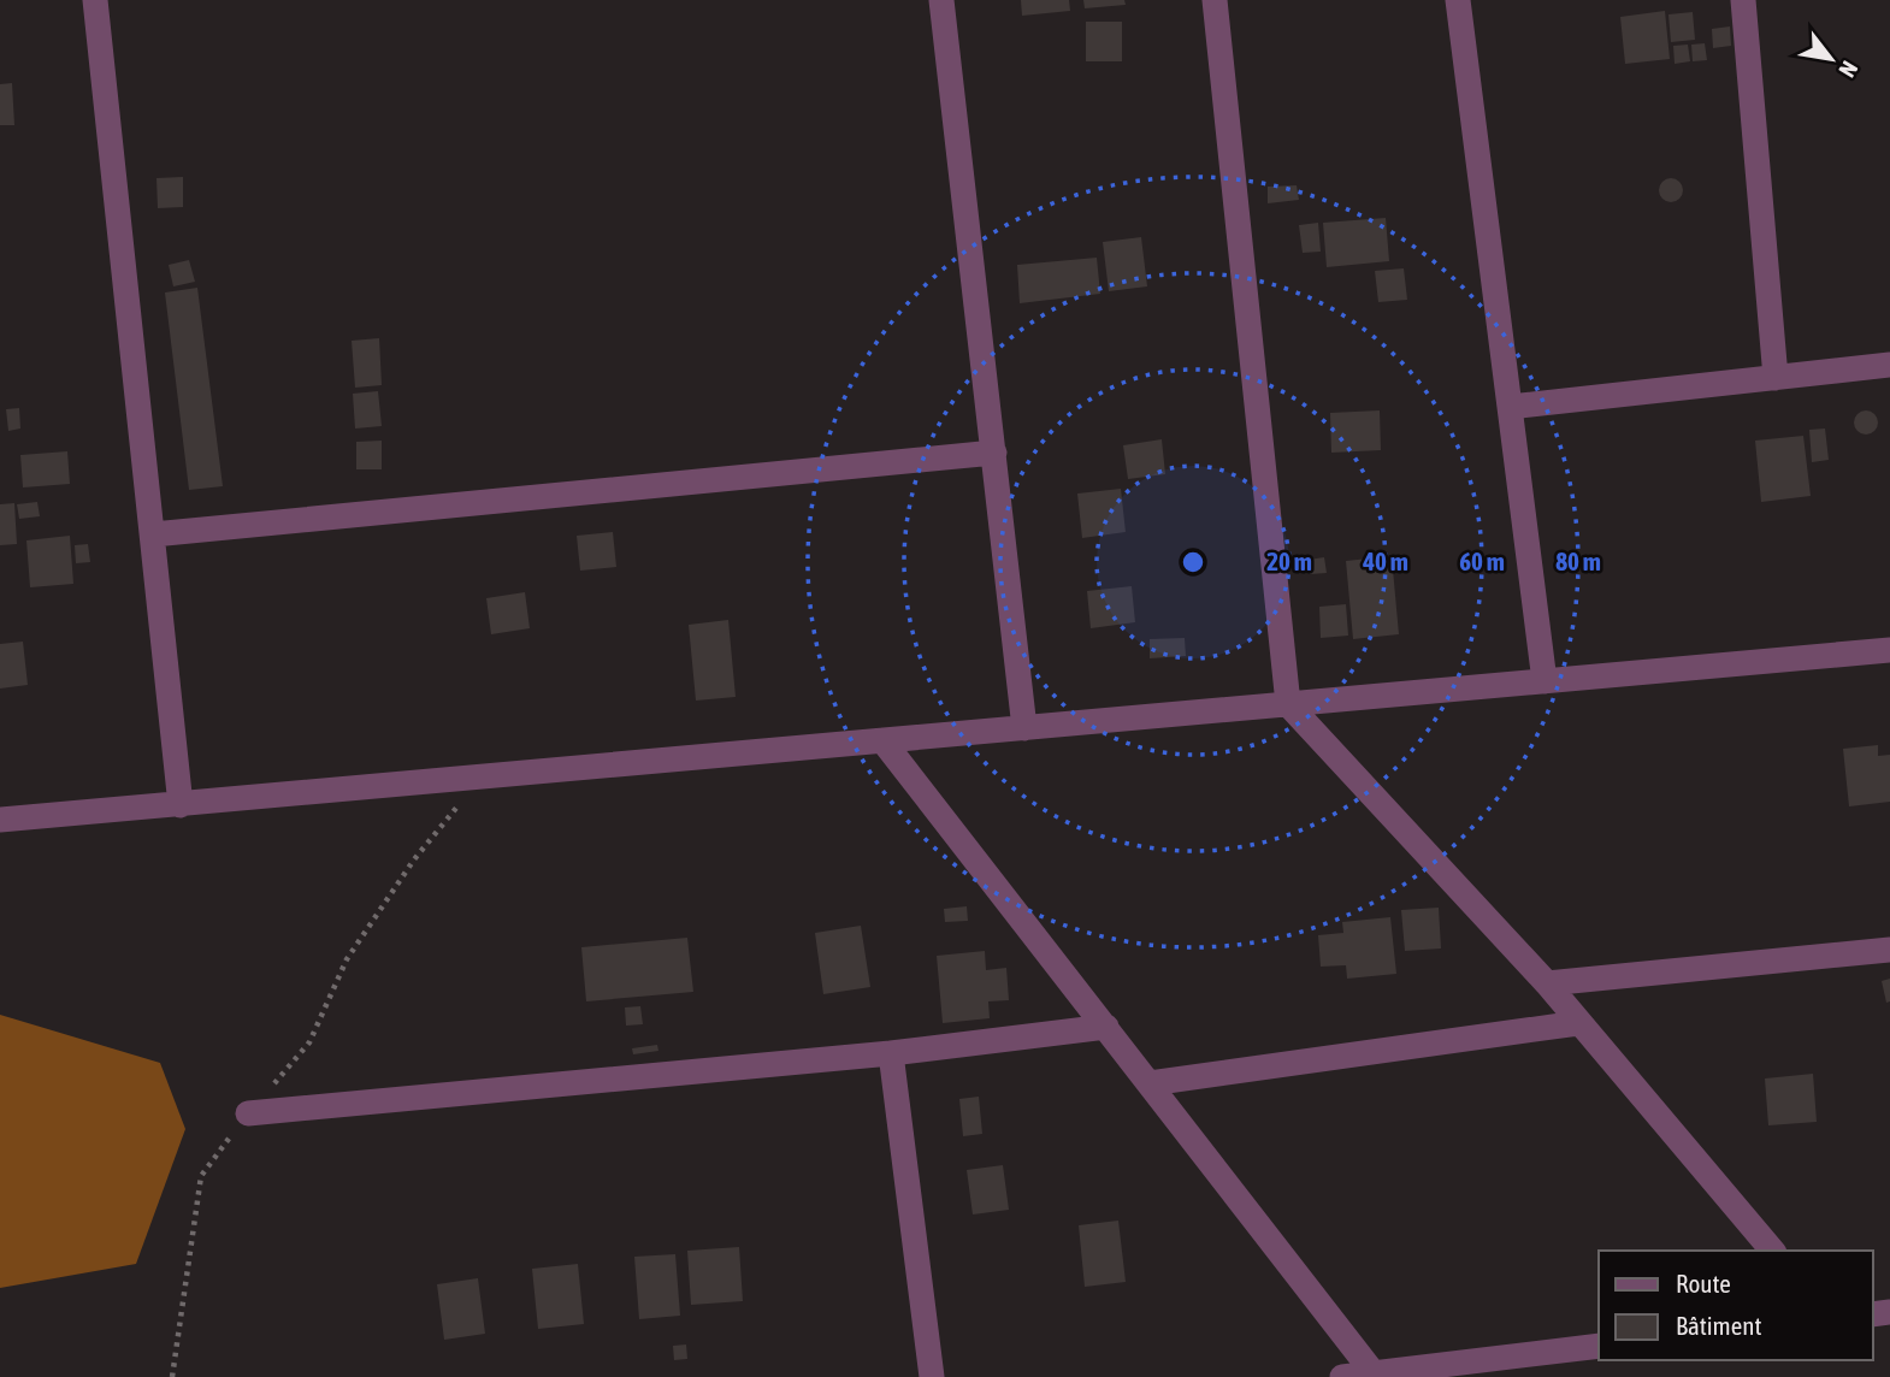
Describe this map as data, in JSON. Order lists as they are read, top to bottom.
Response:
{
  "legend": ["Route", "Bâtiment"],
  "north": "bottom right",
  "rings": [
    "20 m",
    "40 m",
    "60 m",
    "80 m"
  ]
}
